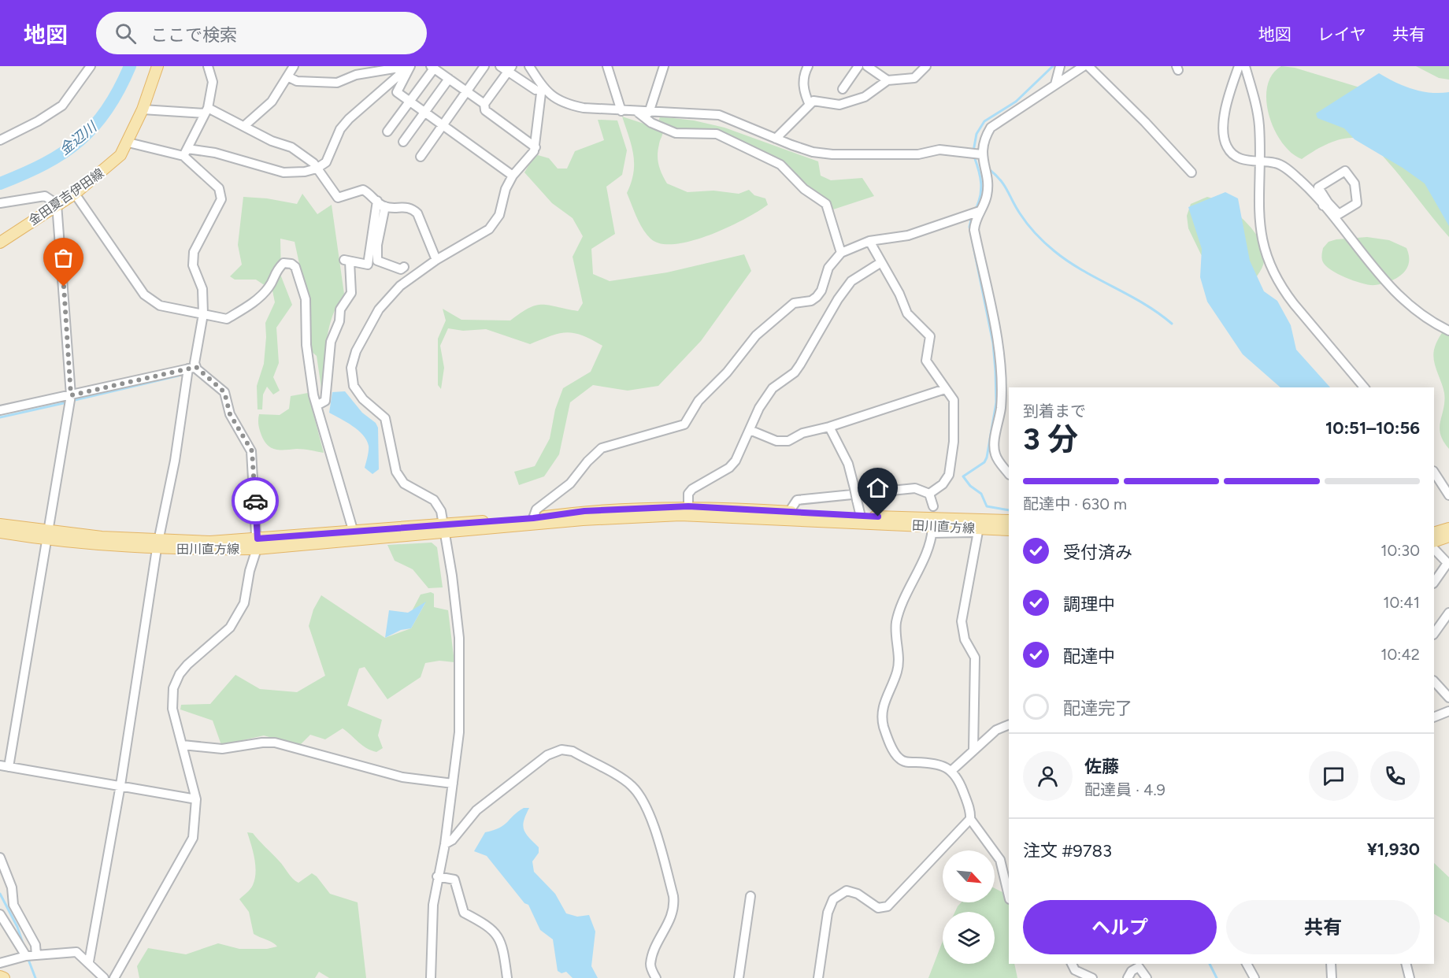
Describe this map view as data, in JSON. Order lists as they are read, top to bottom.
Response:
{
  "streets": {
    "main road": ["金田夏吉伊田線", "田川直方線"]
  },
  "water": ["金辺川"],
  "north": "bottom right",
  "page": {
    "header": "地図",
    "search": "ここで検索",
    "nav": ["地図", "レイヤ", "共有"],
    "heading": ["3 分", "到着まで", "10:51–10:56"],
    "panel": [
      "佐藤",
      "配達員 · 4.9",
      "注文 #9783",
      "¥1,930"
    ],
    "bar": "配達中 · 630 m",
    "list": [
      ["受付済み", "10:30"],
      ["調理中", "10:41"],
      ["配達中", "10:42"],
      "配達完了"
    ],
    "buttons": ["ヘルプ", "共有"]
  }
}
